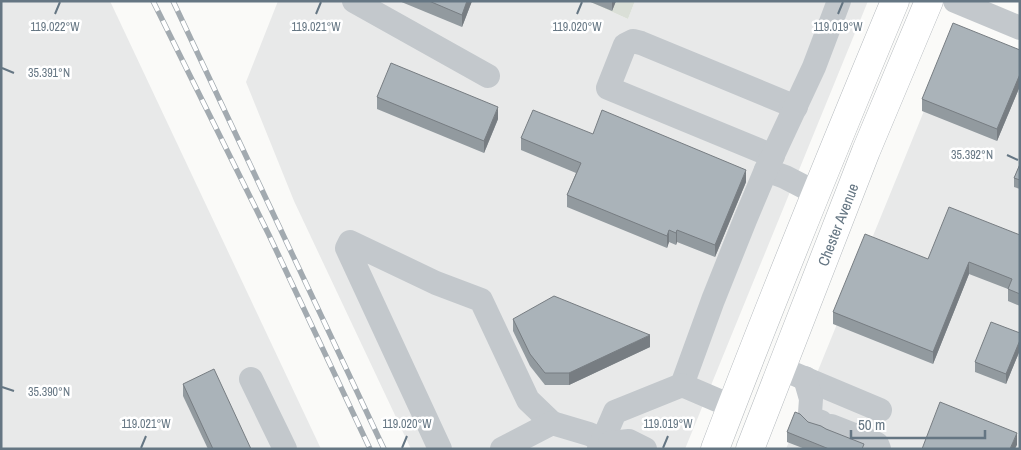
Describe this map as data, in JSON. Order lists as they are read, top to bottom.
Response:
{
  "streets": {
    "main road": ["Chester Avenue"]
  },
  "scale_bar": "50 m",
  "coordinates": [
    "119.022°W",
    "119.021°W",
    "119.020°W",
    "119.019°W",
    "35.391°N",
    "35.392°N",
    "35.390°N"
  ]
}
